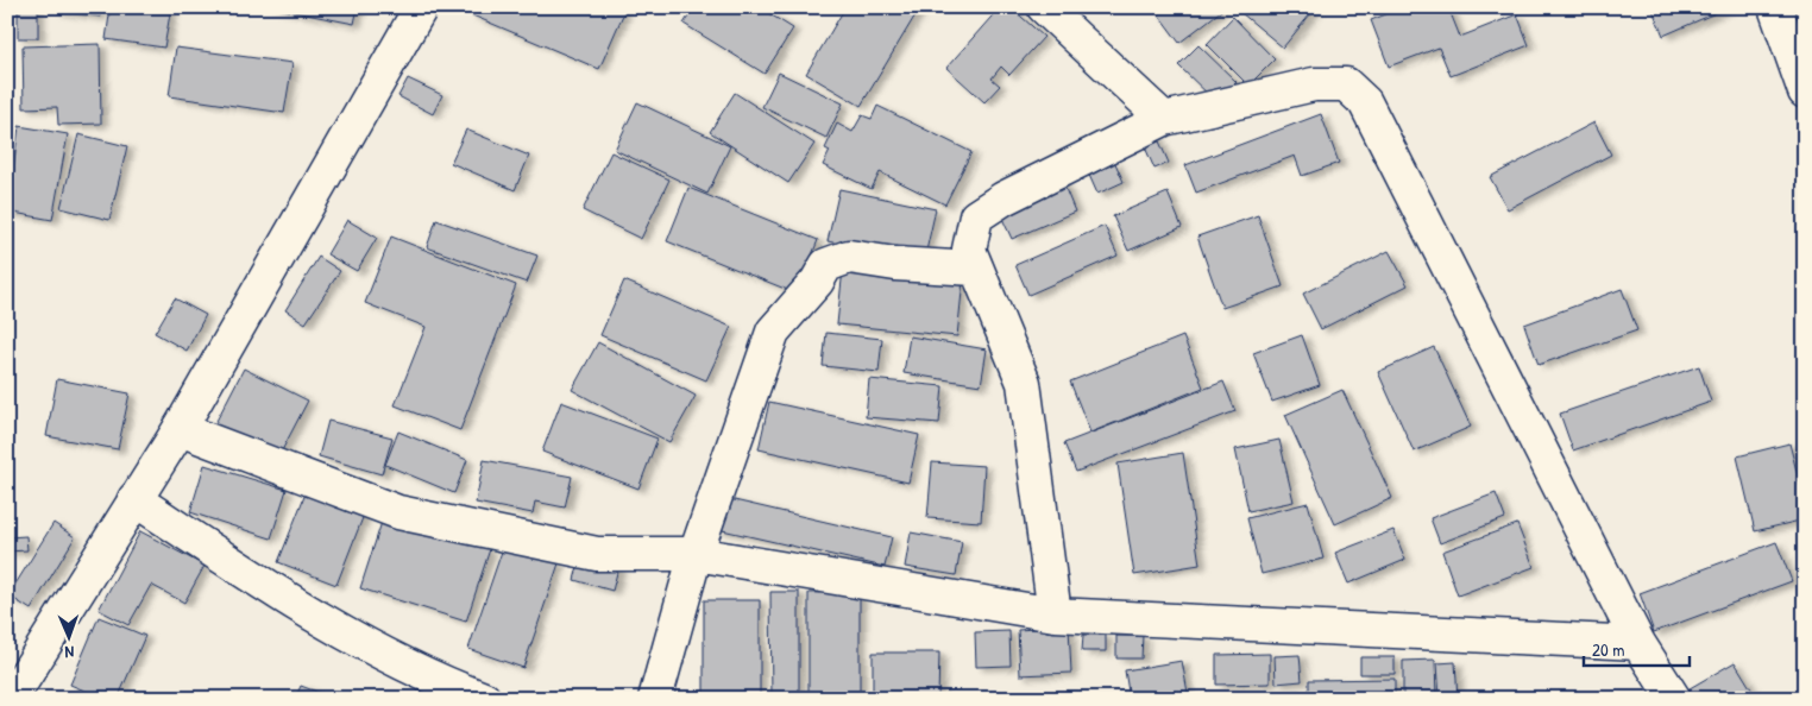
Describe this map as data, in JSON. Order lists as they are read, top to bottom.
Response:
{
  "scale_bar": "20 m",
  "north": "bottom"
}
